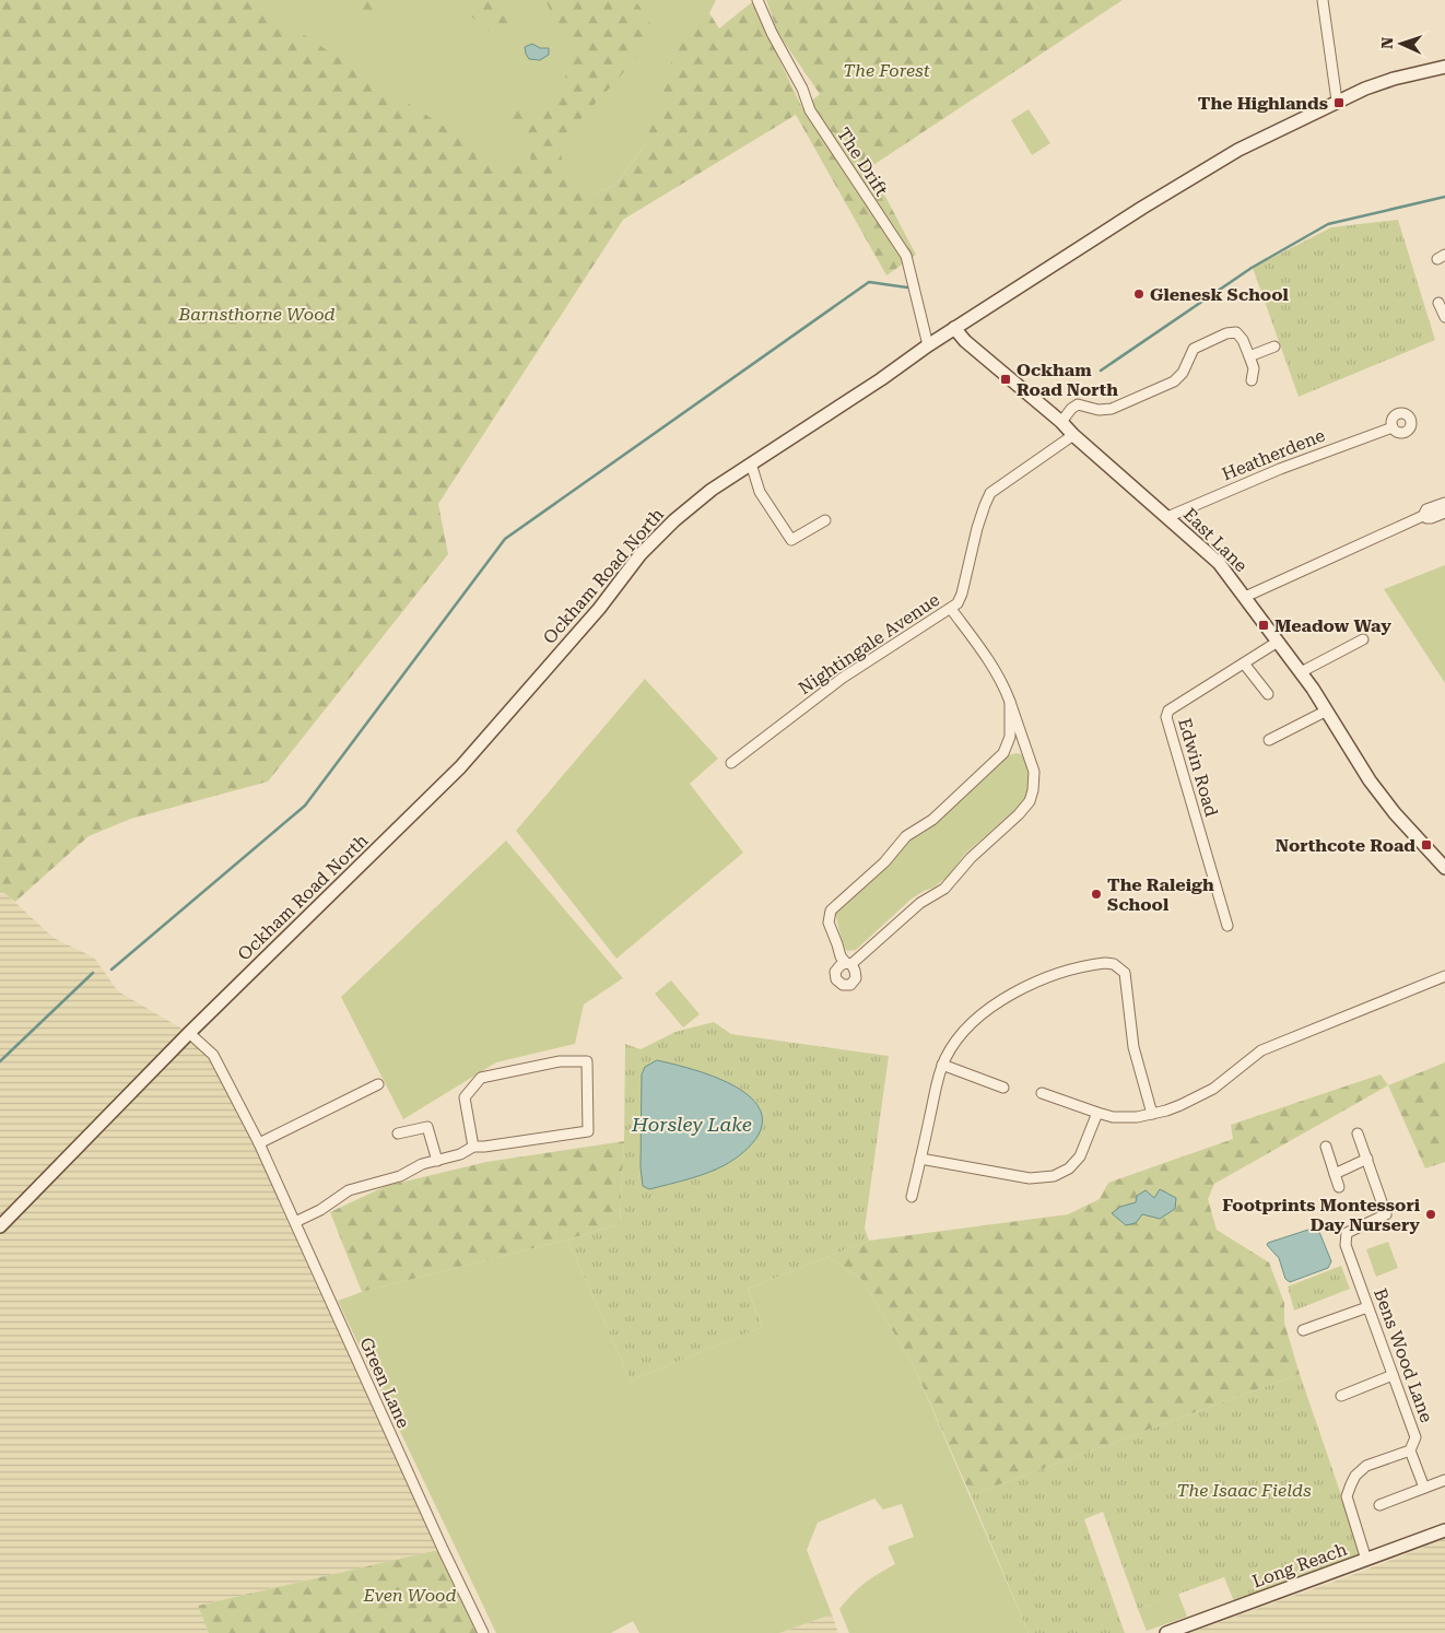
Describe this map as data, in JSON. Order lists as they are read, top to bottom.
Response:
{
  "streets": {
    "main road": ["East Lane", "Ockham Road North", "Long Reach"],
    "street": [
      "The Drift",
      "Heatherdene",
      "Nightingale Avenue",
      "Edwin Road",
      "Bens Wood Lane",
      "Green Lane"
    ]
  },
  "crossings": [
    ["The Drift", "Ockham Road North"],
    ["Heatherdene", "East Lane"],
    ["East Lane", "Ockham Road North"],
    ["East Lane", "Nightingale Avenue"],
    ["East Lane", "Edwin Road"],
    ["Ockham Road North", "Green Lane"],
    ["Bens Wood Lane", "Long Reach"]
  ],
  "water": ["Horsley Lake"],
  "parks": [
    "The Forest",
    "Barnsthorne Wood",
    "The Isaac Fields",
    "Even Wood"
  ],
  "places": {
    "transit": [
      "The Highlands",
      "Ockham Road North",
      "Meadow Way",
      "Northcote Road"
    ],
    "other": ["Glenesk School", "The Raleigh School", "Footprints Montessori Day Nursery"]
  },
  "north": "left"
}
